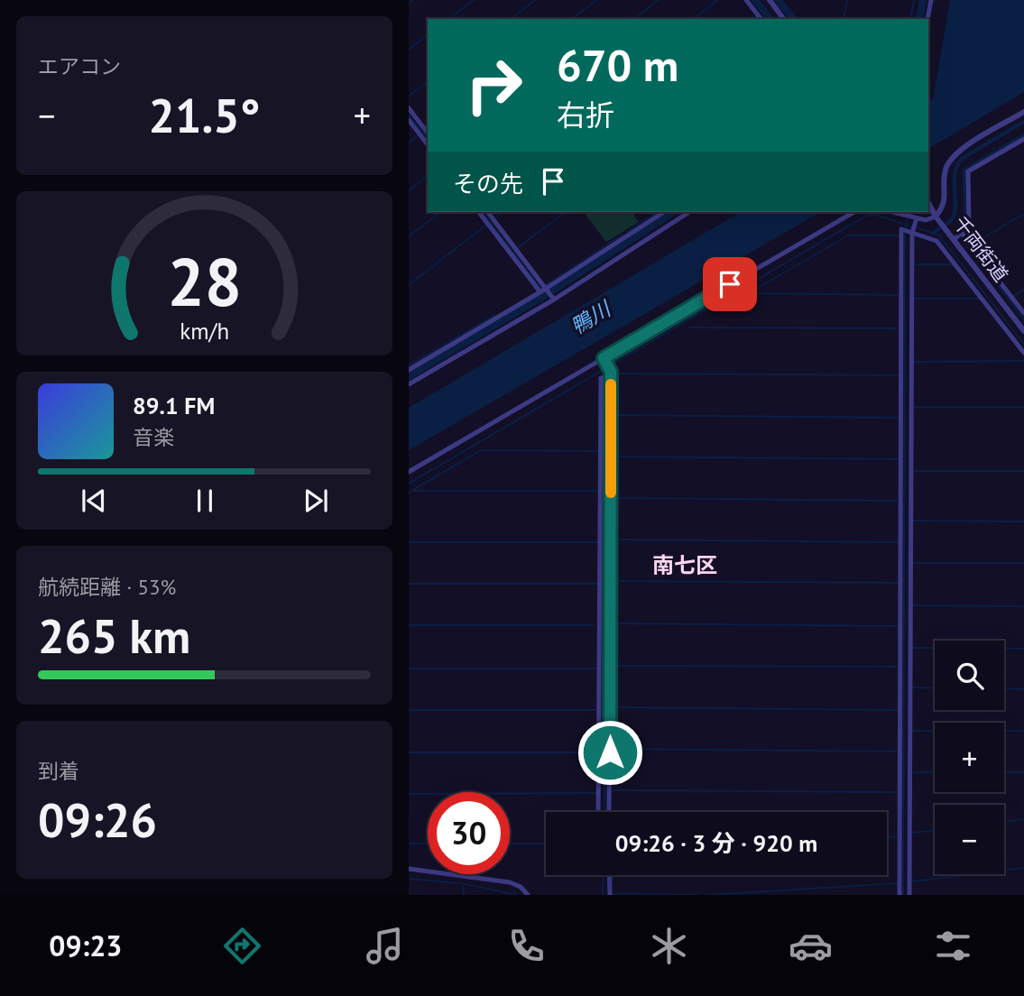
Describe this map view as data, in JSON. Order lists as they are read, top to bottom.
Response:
{
  "streets": {
    "street": ["千両街道"]
  },
  "districts": ["南七区"],
  "water": ["鴨川"],
  "page": {
    "tile": [
      "エアコン",
      ["航続距離 · 53%", "265 km"],
      ["到着", "09:26"]
    ],
    "turn": ["670 m", "右折"],
    "heat": ["−", "21.5°", "+"],
    "then": "その先",
    "song": ["89.1 FM", "音楽"],
    "map_buttons": ["+", "−"],
    "limit": "30",
    "trip": "09:26 · 3 分 · 920 m",
    "tabs": "09:23",
    "gauge": ["28", "km/h"]
  }
}
